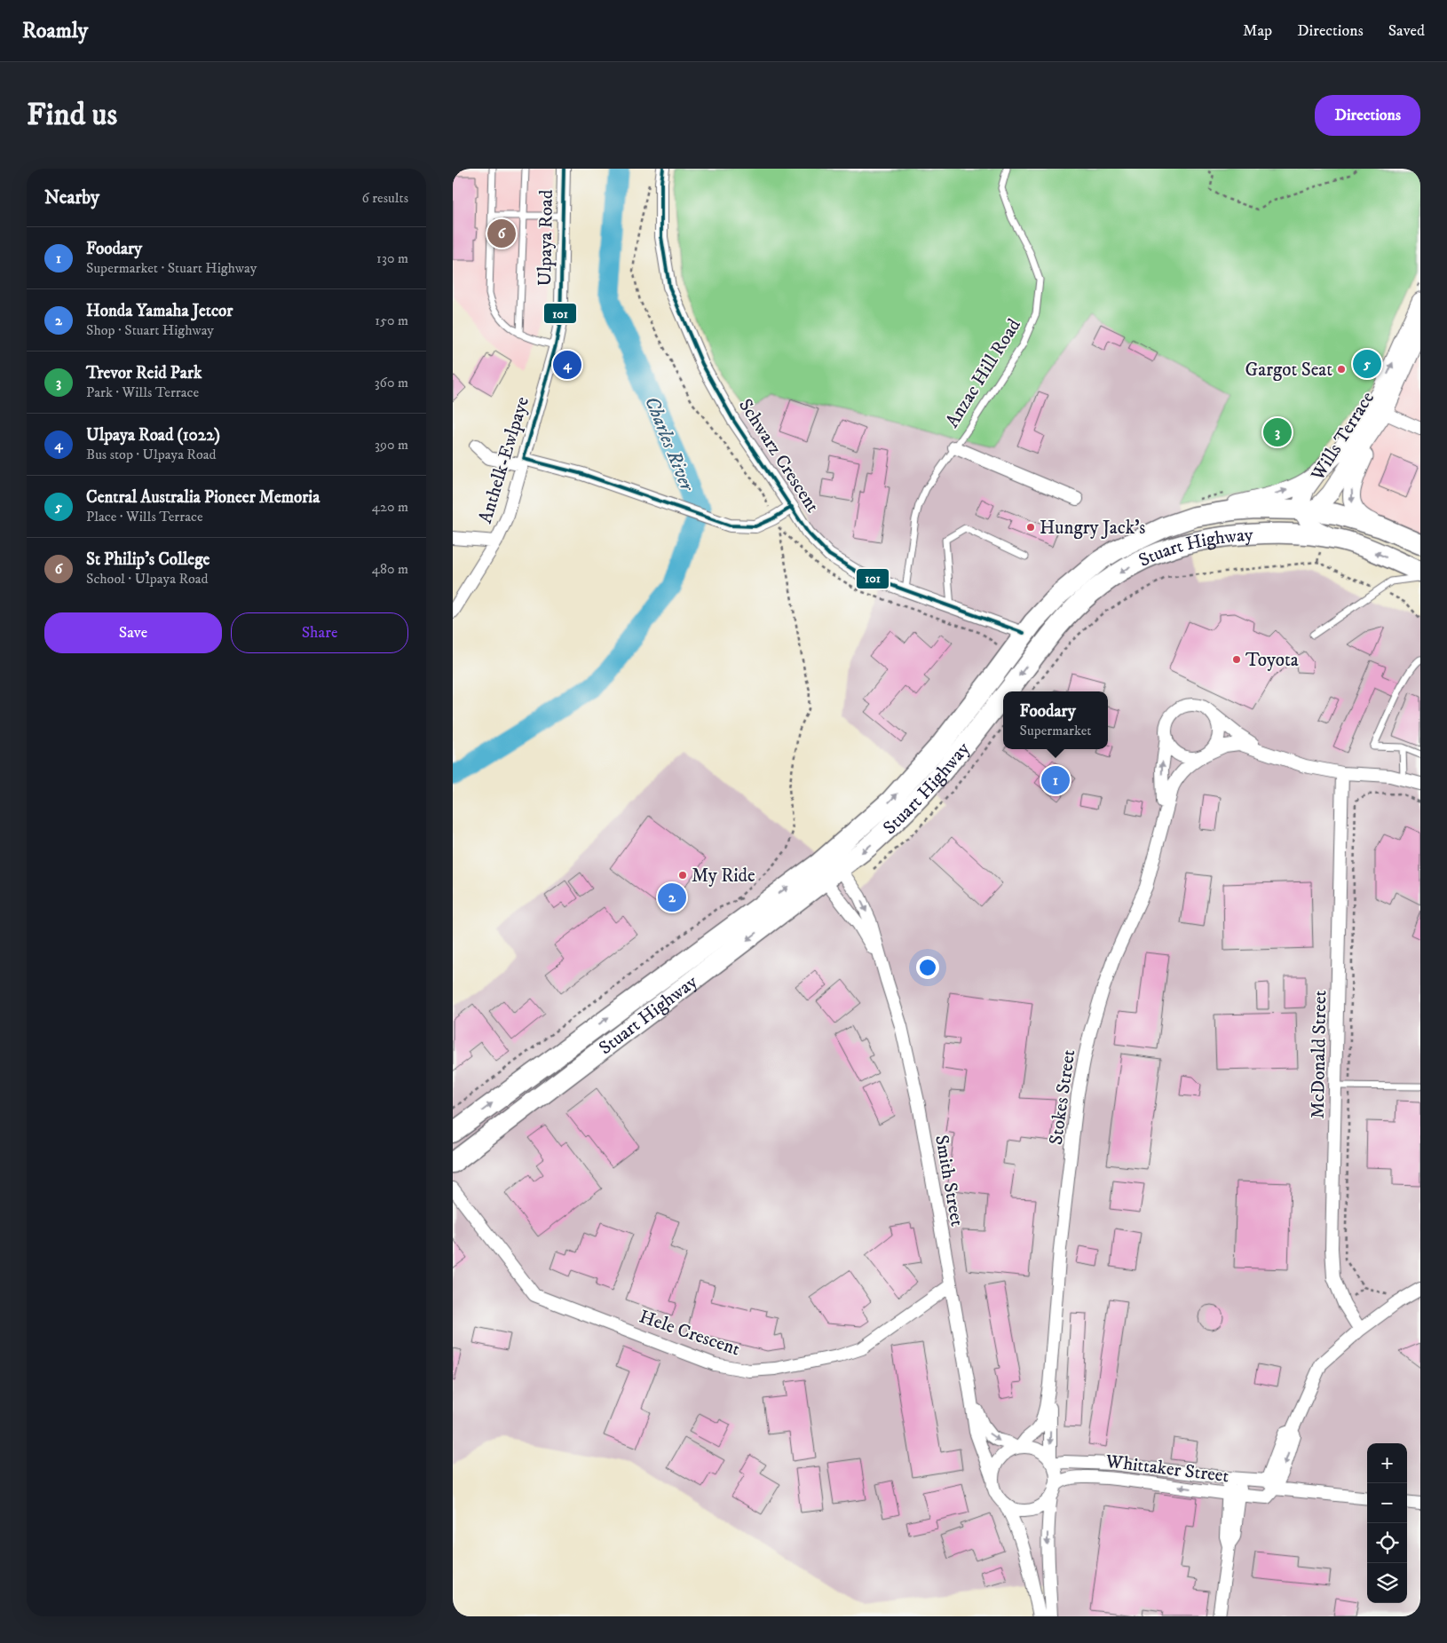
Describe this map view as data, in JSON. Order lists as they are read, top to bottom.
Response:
{
  "streets": {
    "highway": ["Stuart Highway"],
    "main road": ["Wills Terrace"],
    "street": [
      "Ulpaya Road",
      "Schwarz Crescent",
      "Anthelk-Ewlpaye",
      "McDonald Street",
      "Stokes Street",
      "Smith Street",
      "Hele Crescent",
      "Whittaker Street"
    ],
    "lane": ["Anzac Hill Road"]
  },
  "crossings": [
    ["Ulpaya Road", "Anthelk-Ewlpaye"],
    ["Anzac Hill Road", "Schwarz Crescent"],
    ["Wills Terrace", "Stuart Highway"],
    ["Schwarz Crescent", "Stuart Highway"],
    ["Stuart Highway", "Smith Street"],
    ["Stokes Street", "Smith Street"],
    ["Stokes Street", "Whittaker Street"],
    ["Smith Street", "Hele Crescent"],
    ["Smith Street", "Whittaker Street"]
  ],
  "water": ["Charles River"],
  "places": [
    "Gargot Seat",
    "Hungry Jack's",
    "Toyota",
    "My Ride"
  ],
  "lines": ["transit line 101"],
  "page": {
    "header": "Roamly",
    "nav": ["Map", "Directions", "Saved"],
    "buttons": [
      "Directions",
      ["Save", "Share"]
    ],
    "title": "Find us",
    "heading": ["Nearby", "6 results"],
    "pins": [
      "6",
      "5",
      "4",
      "3",
      "1",
      "2"
    ],
    "list": [
      {
        "mark": "1",
        "name": "Foodary",
        "note": "Supermarket · Stuart Highway",
        "value": "130 m"
      },
      {
        "mark": "2",
        "name": "Honda Yamaha Jetcor",
        "note": "Shop · Stuart Highway",
        "value": "150 m"
      },
      {
        "mark": "3",
        "name": "Trevor Reid Park",
        "note": "Park · Wills Terrace",
        "value": "360 m"
      },
      {
        "mark": "4",
        "name": "Ulpaya Road (1022)",
        "note": "Bus stop · Ulpaya Road",
        "value": "390 m"
      },
      {
        "mark": "5",
        "name": "Central Australia Pioneer Memoria",
        "note": "Place · Wills Terrace",
        "value": "420 m"
      },
      {
        "mark": "6",
        "name": "St Philip's College",
        "note": "School · Ulpaya Road",
        "value": "480 m"
      }
    ],
    "popup": ["Foodary", "Supermarket"],
    "map_buttons": ["+", "−"]
  }
}
